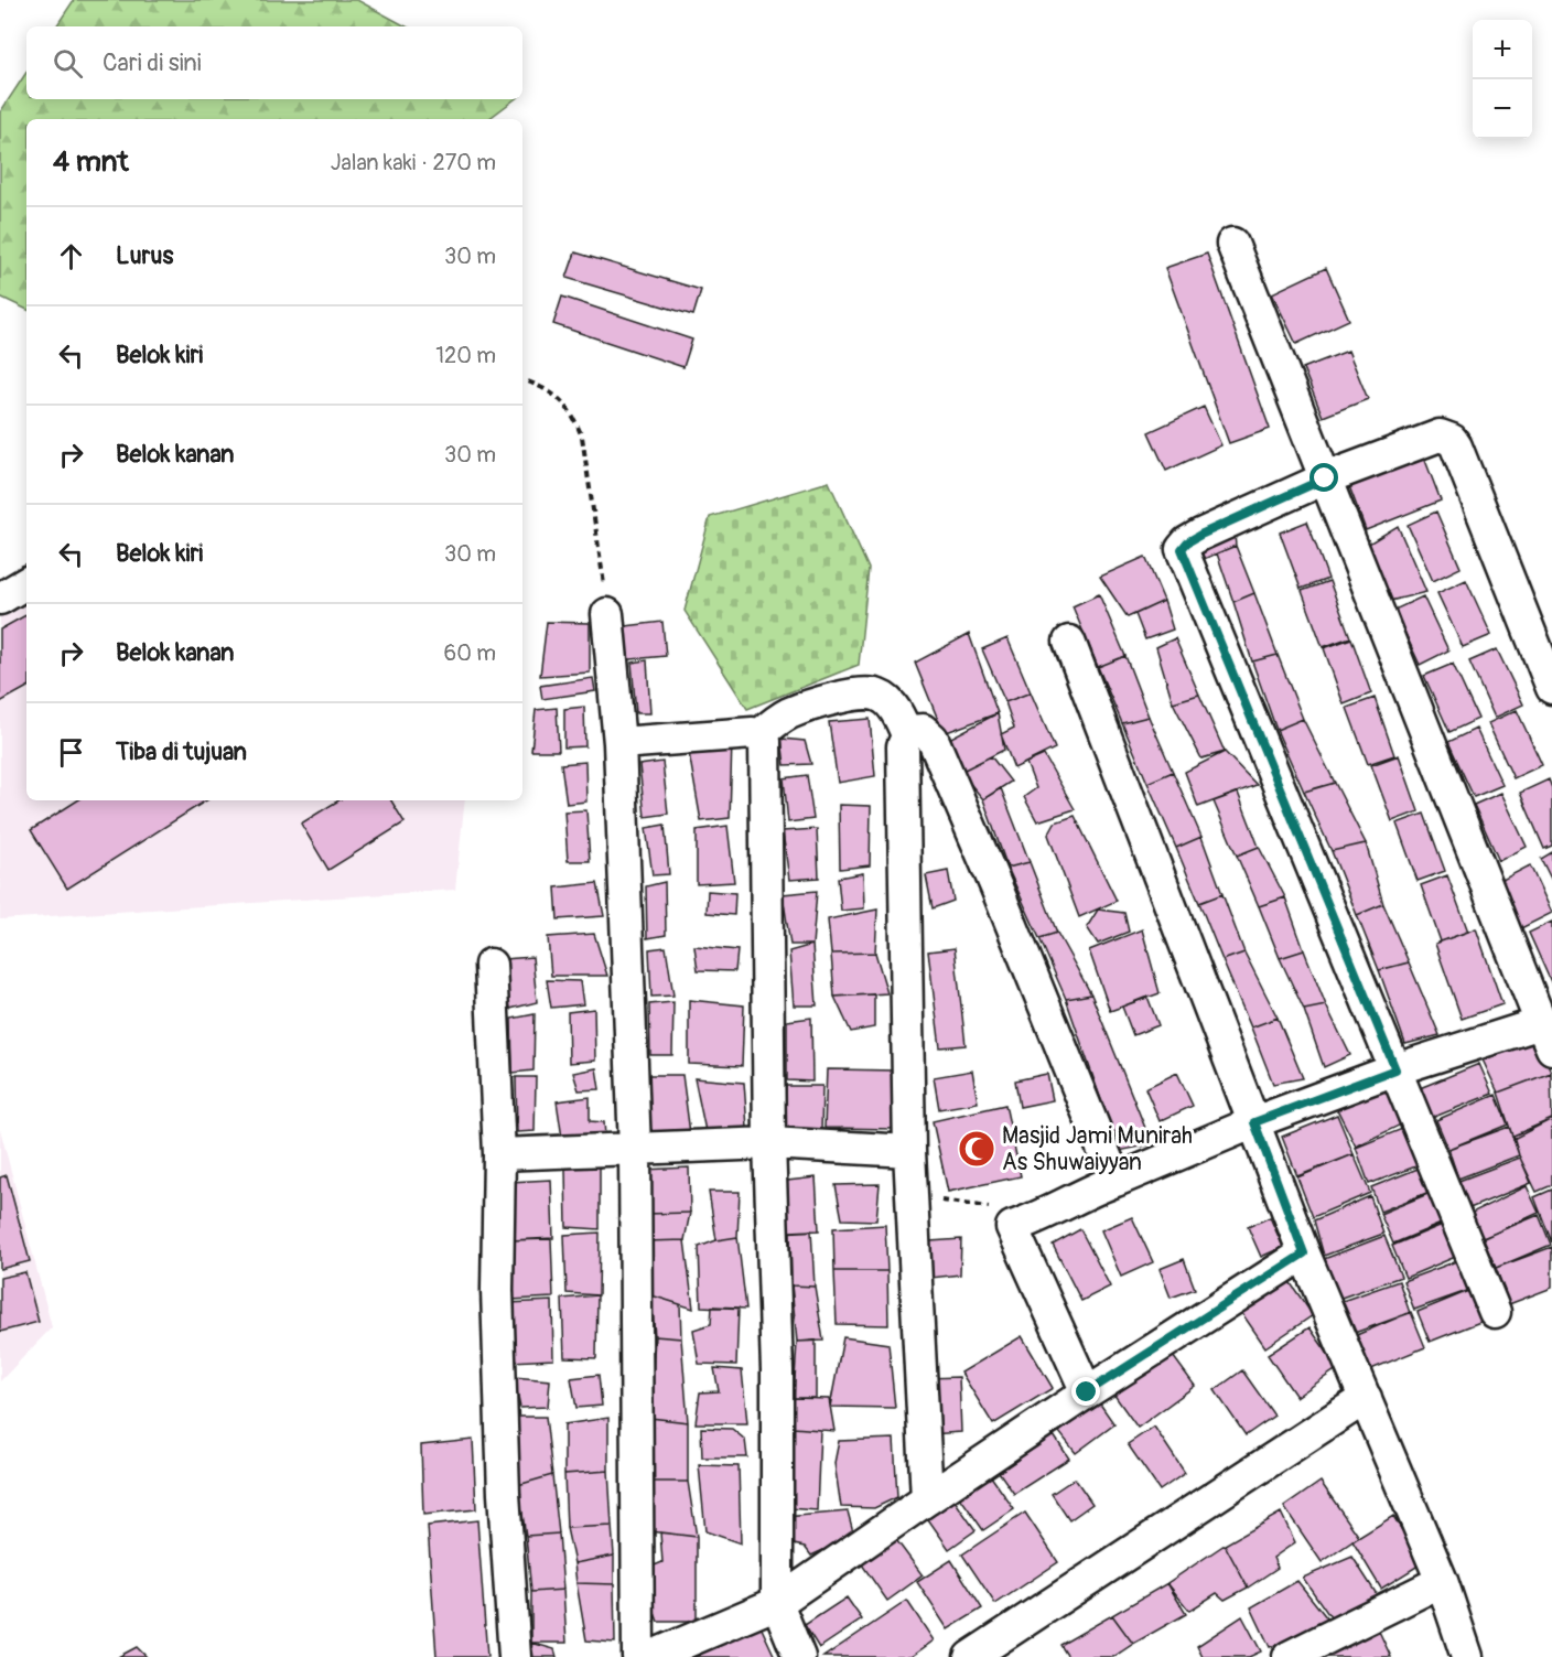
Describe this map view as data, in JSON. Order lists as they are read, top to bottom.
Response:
{
  "places": {
    "mosque": ["Masjid Jami Munirah As Shuwaiyyan"]
  },
  "page": {
    "map_buttons": ["+", "−"],
    "search": "Cari di sini",
    "heading": ["4 mnt", "Jalan kaki · 270 m"],
    "list": [
      ["Lurus", "30 m"],
      ["Belok kiri", "120 m"],
      ["Belok kanan", "30 m"],
      ["Belok kiri", "30 m"],
      ["Belok kanan", "60 m"],
      "Tiba di tujuan"
    ]
  }
}
